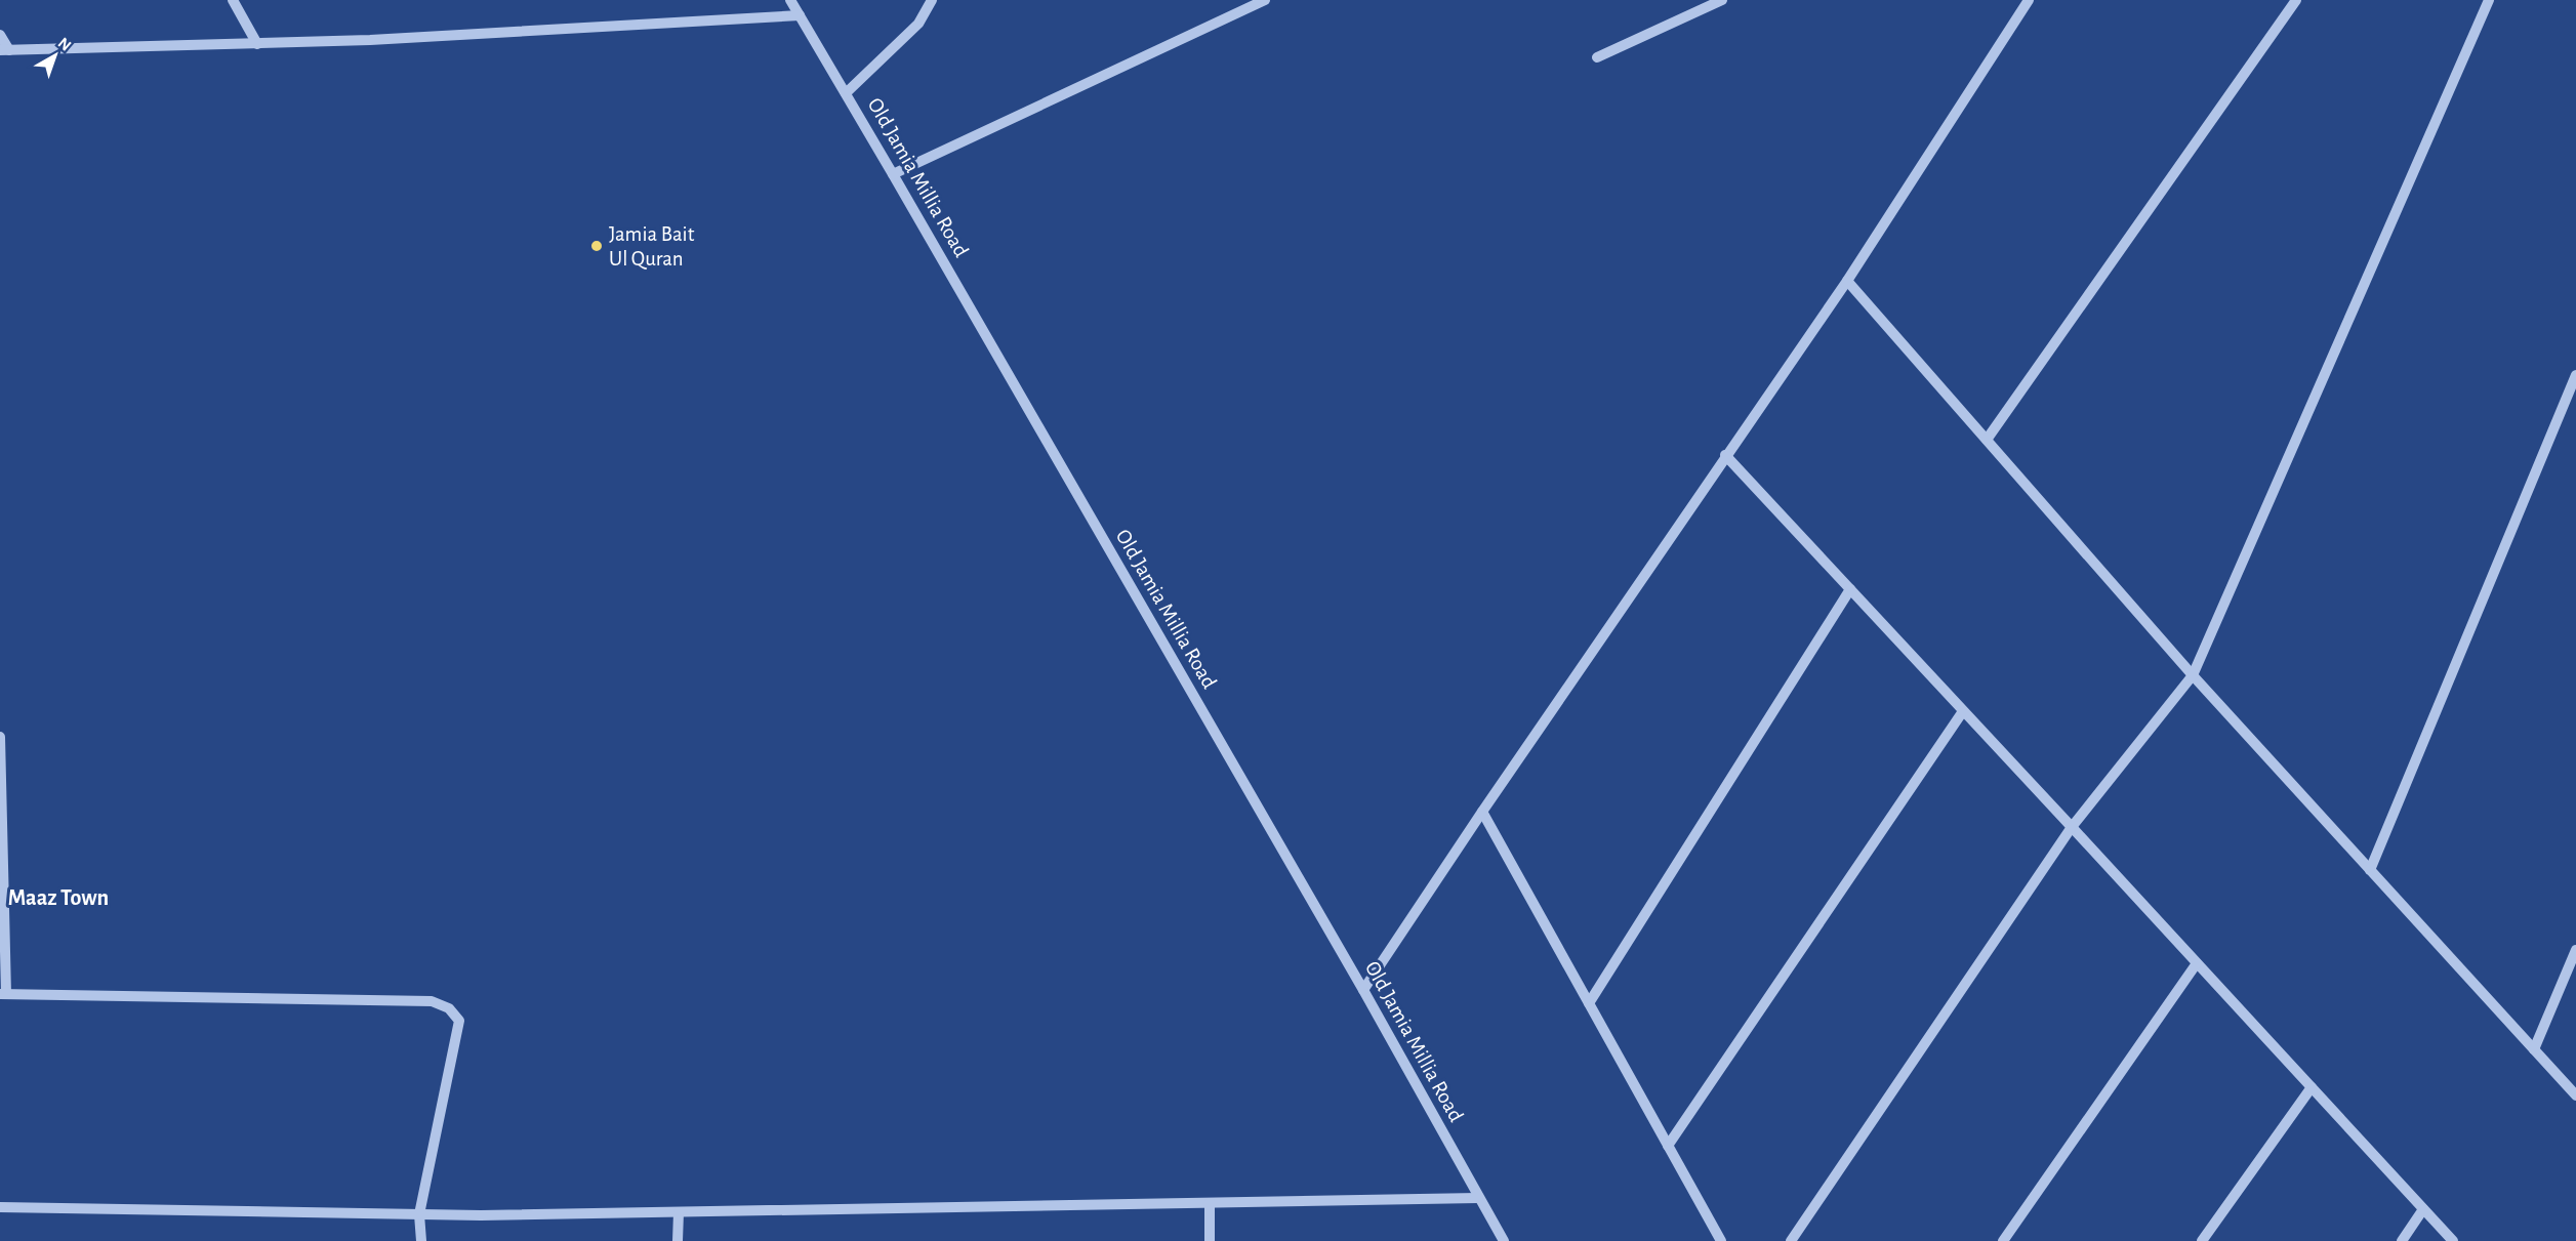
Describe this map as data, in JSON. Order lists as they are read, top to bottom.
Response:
{
  "streets": {
    "street": ["Old Jamia Millia Road"]
  },
  "districts": ["Maaz Town"],
  "places": ["Jamia Bait Ul Quran"],
  "north": "top right"
}
